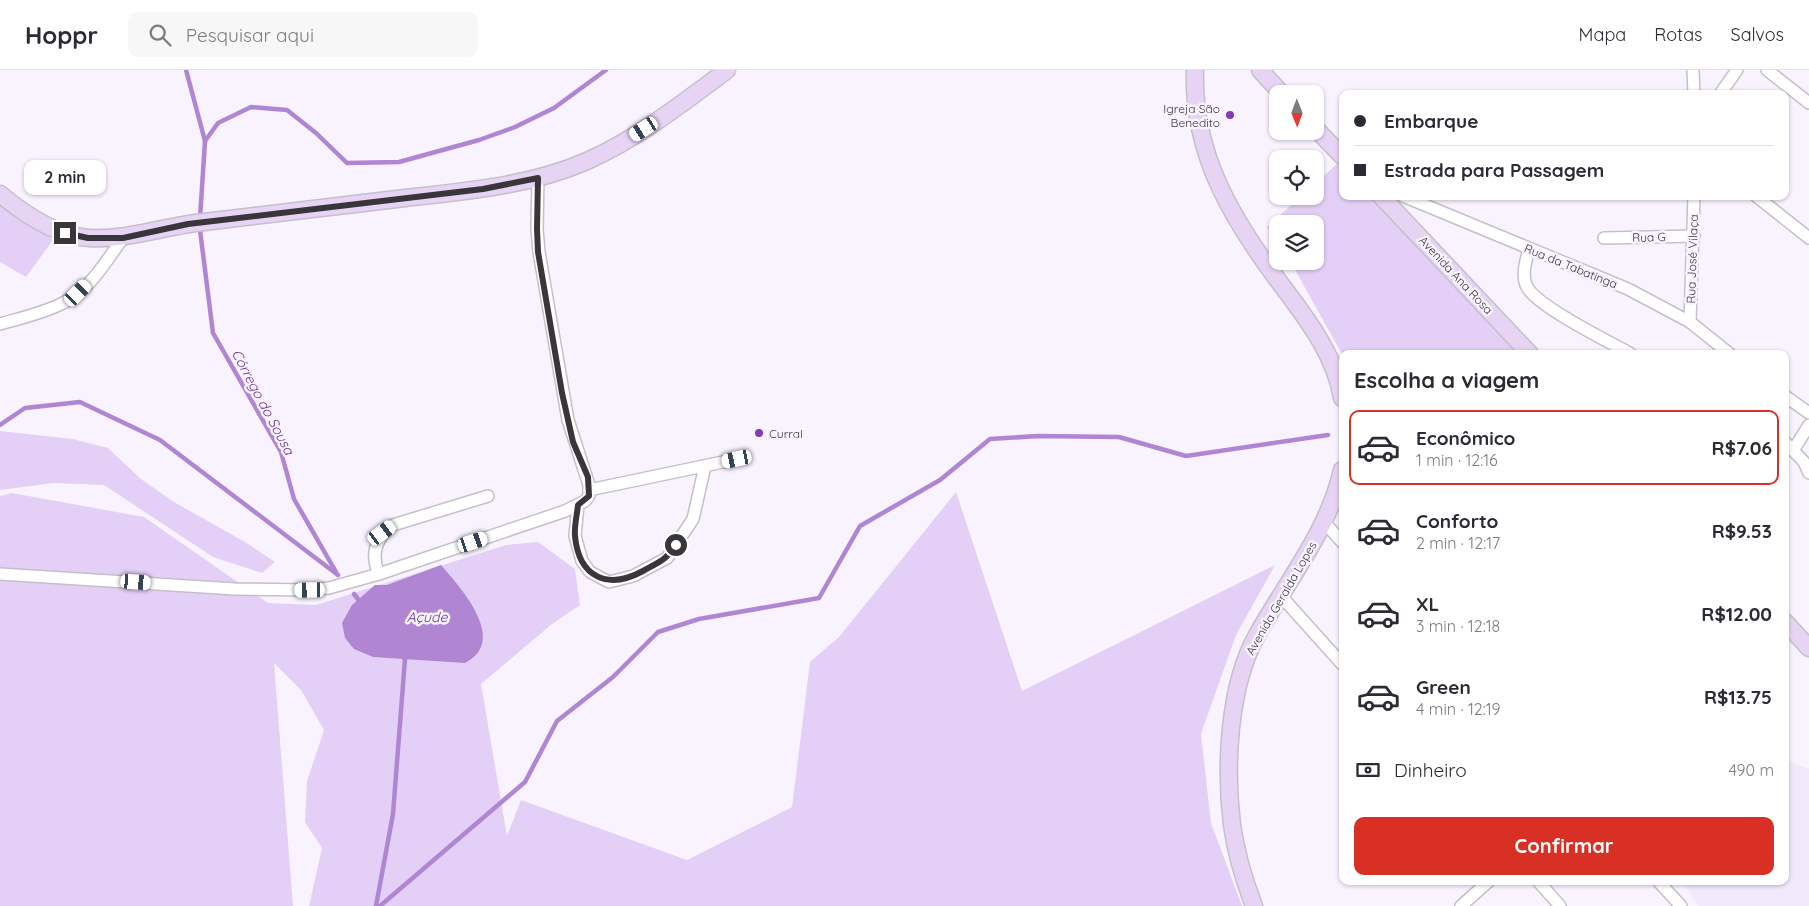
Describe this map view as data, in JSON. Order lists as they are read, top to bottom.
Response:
{
  "streets": {
    "main road": ["Avenida Ana Rosa", "Avenida Geralda Lopes"],
    "street": ["Rua G", "Rua José Vilaça", "Rua da Tabatinga"]
  },
  "crossings": [
    ["Rua G", "Rua José Vilaça"],
    ["Rua José Vilaça", "Rua da Tabatinga"]
  ],
  "water": ["Córrego do Sousa", "Açude"],
  "places": ["Igreja São Benedito", "Curral"],
  "north": "bottom",
  "page": {
    "header": "Hoppr",
    "search": "Pesquisar aqui",
    "nav": ["Mapa", "Rotas", "Salvos"],
    "banner": ["Embarque", "Estrada para Passagem"],
    "bubble": "2 min",
    "heading": "Escolha a viagem",
    "list": [
      {
        "name": "Econômico",
        "note": "1 min · 12:16",
        "value": "R$7.06"
      },
      {
        "name": "Conforto",
        "note": "2 min · 12:17",
        "value": "R$9.53"
      },
      {
        "name": "XL",
        "note": "3 min · 12:18",
        "value": "R$12.00"
      },
      {
        "name": "Green",
        "note": "4 min · 12:19",
        "value": "R$13.75"
      }
    ],
    "pay": ["Dinheiro", "490 m"],
    "buttons": "Confirmar"
  }
}
